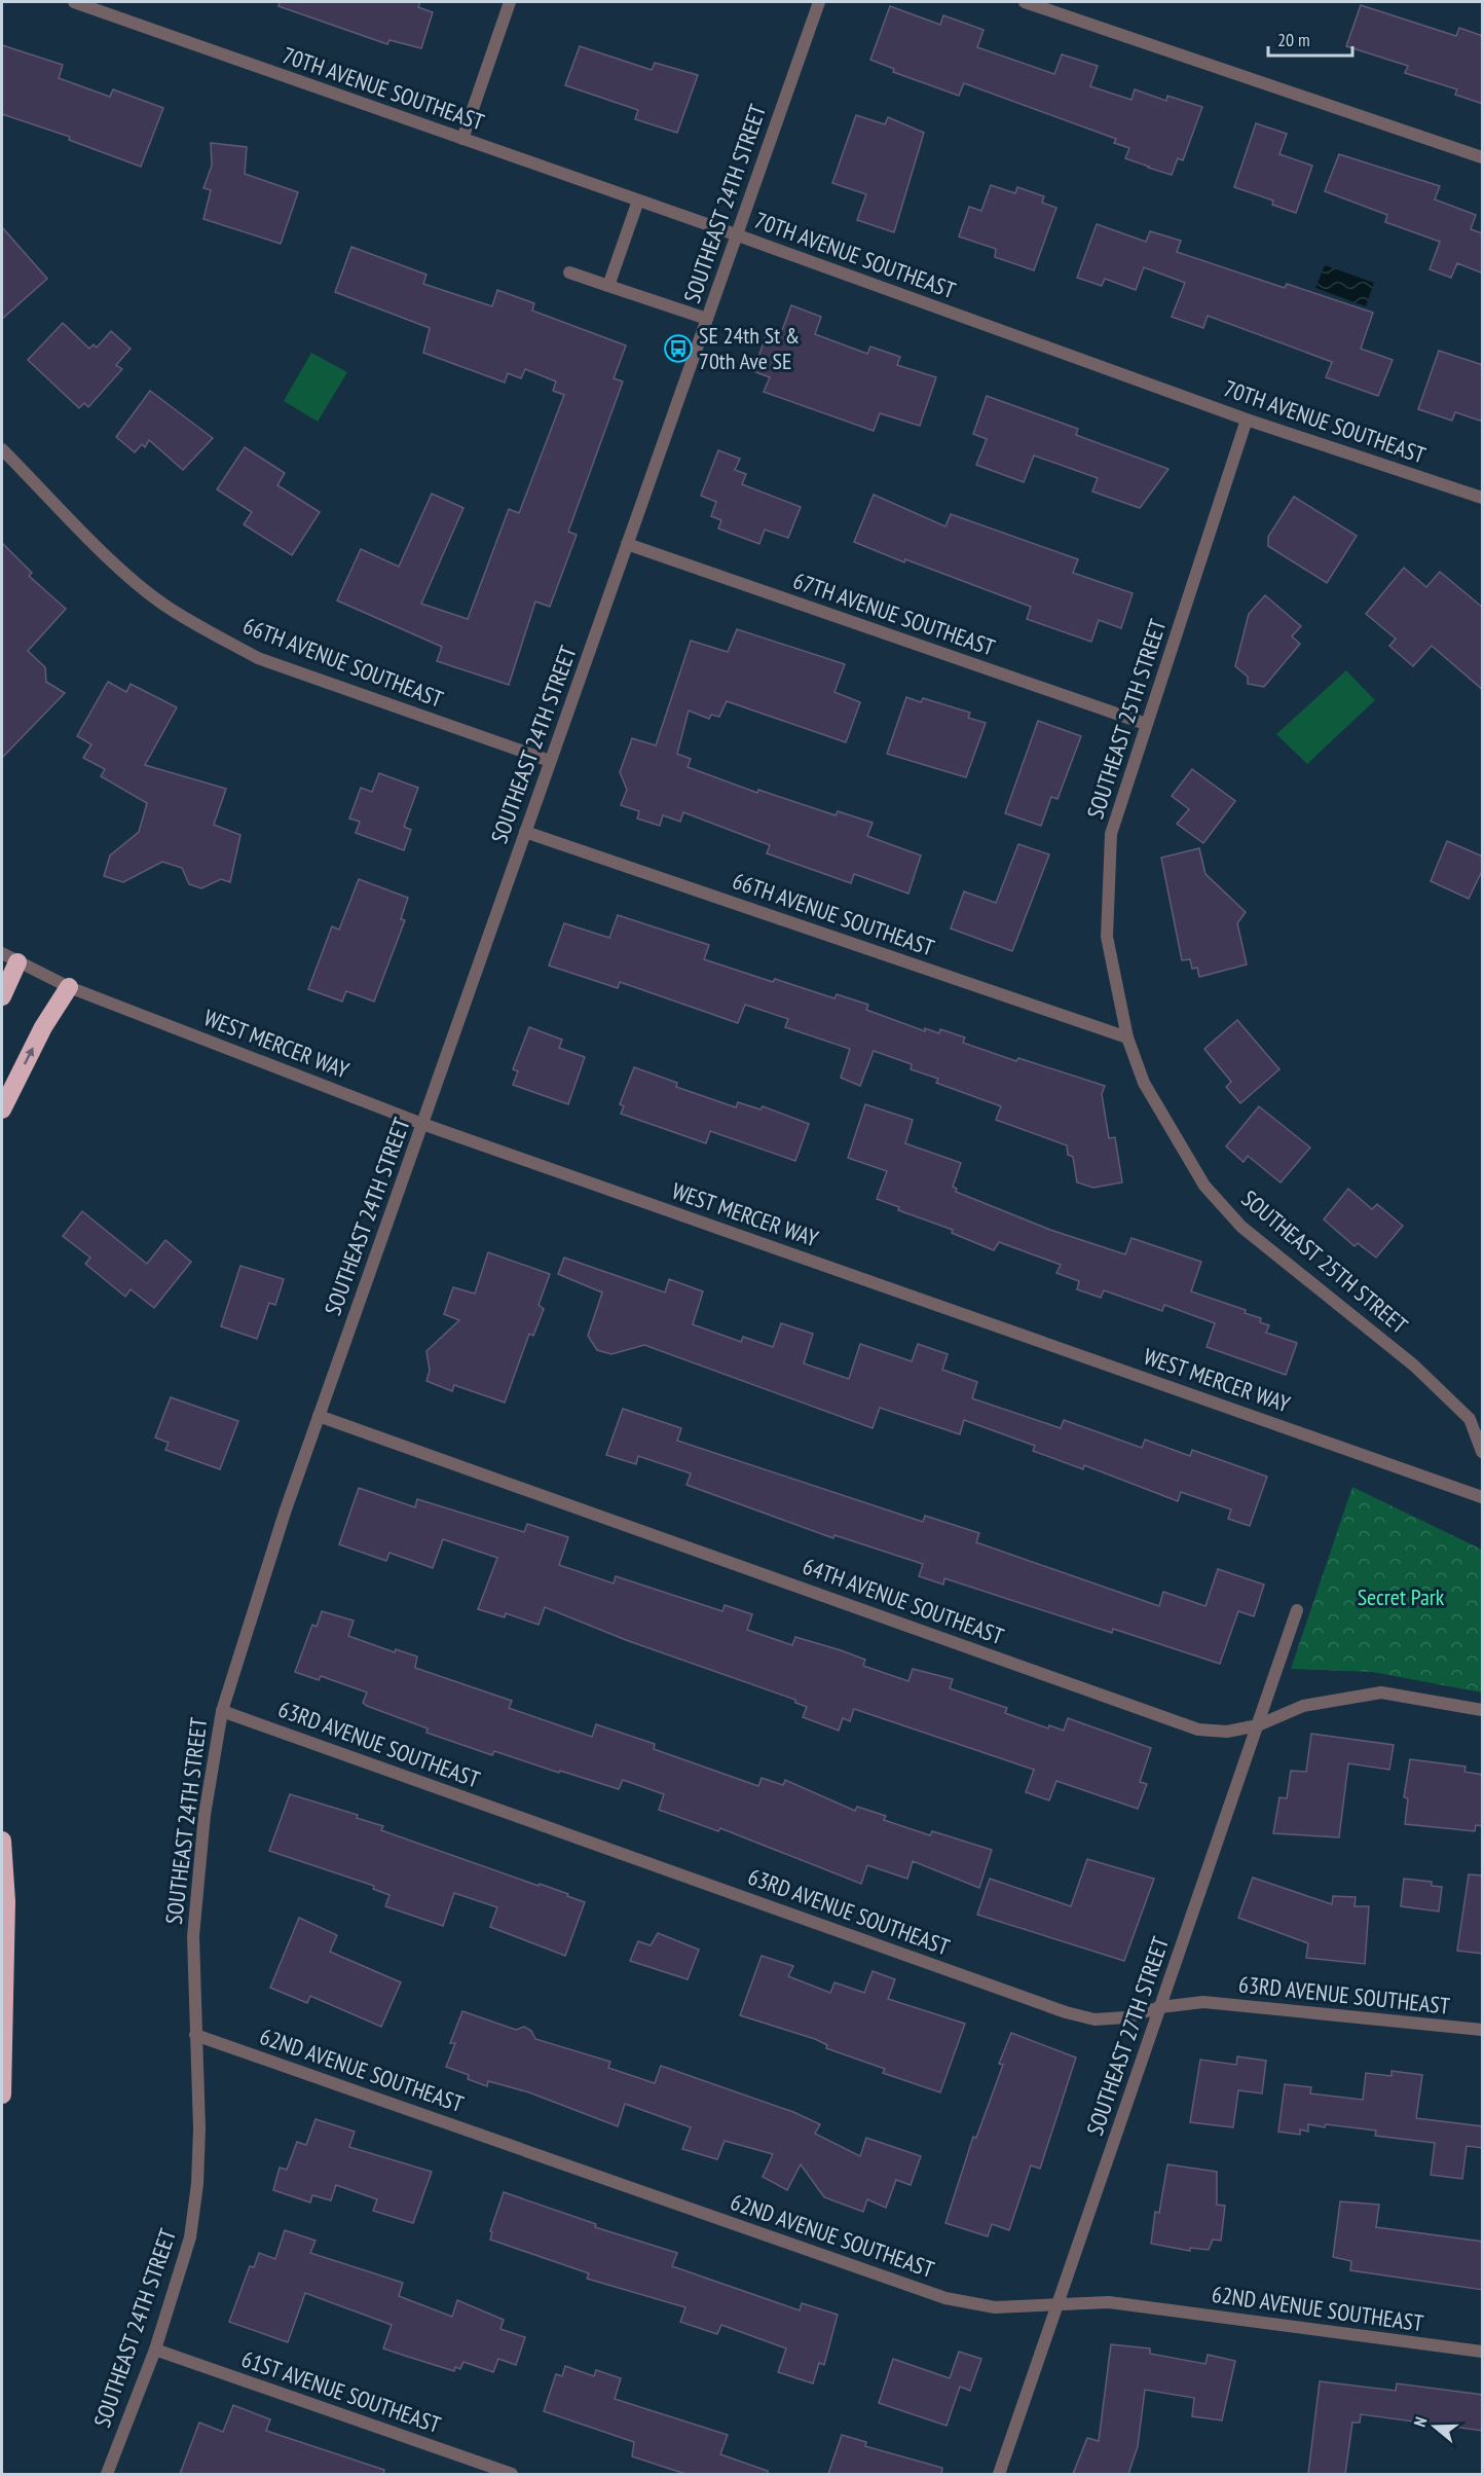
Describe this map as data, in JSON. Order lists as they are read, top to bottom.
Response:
{
  "streets": {
    "street": [
      "70TH AVENUE SOUTHEAST",
      "SOUTHEAST 24TH STREET",
      "67TH AVENUE SOUTHEAST",
      "66TH AVENUE SOUTHEAST",
      "SOUTHEAST 25TH STREET",
      "WEST MERCER WAY",
      "64TH AVENUE SOUTHEAST",
      "63RD AVENUE SOUTHEAST",
      "SOUTHEAST 27TH STREET",
      "62ND AVENUE SOUTHEAST",
      "61ST AVENUE SOUTHEAST"
    ]
  },
  "crossings": [
    ["70TH AVENUE SOUTHEAST", "SOUTHEAST 24TH STREET"],
    ["70TH AVENUE SOUTHEAST", "SOUTHEAST 25TH STREET"],
    ["SOUTHEAST 24TH STREET", "67TH AVENUE SOUTHEAST"],
    ["SOUTHEAST 24TH STREET", "66TH AVENUE SOUTHEAST"],
    ["SOUTHEAST 24TH STREET", "WEST MERCER WAY"],
    ["SOUTHEAST 24TH STREET", "64TH AVENUE SOUTHEAST"],
    ["SOUTHEAST 24TH STREET", "63RD AVENUE SOUTHEAST"],
    ["SOUTHEAST 24TH STREET", "62ND AVENUE SOUTHEAST"],
    ["SOUTHEAST 24TH STREET", "61ST AVENUE SOUTHEAST"],
    ["67TH AVENUE SOUTHEAST", "SOUTHEAST 25TH STREET"],
    ["66TH AVENUE SOUTHEAST", "SOUTHEAST 25TH STREET"],
    ["64TH AVENUE SOUTHEAST", "SOUTHEAST 27TH STREET"],
    ["63RD AVENUE SOUTHEAST", "SOUTHEAST 27TH STREET"],
    ["SOUTHEAST 27TH STREET", "62ND AVENUE SOUTHEAST"]
  ],
  "parks": ["Secret Park"],
  "places": {
    "bus stop": ["SE 24th St & 70th Ave SE"]
  },
  "scale_bar": "20 m",
  "north": "left"
}
